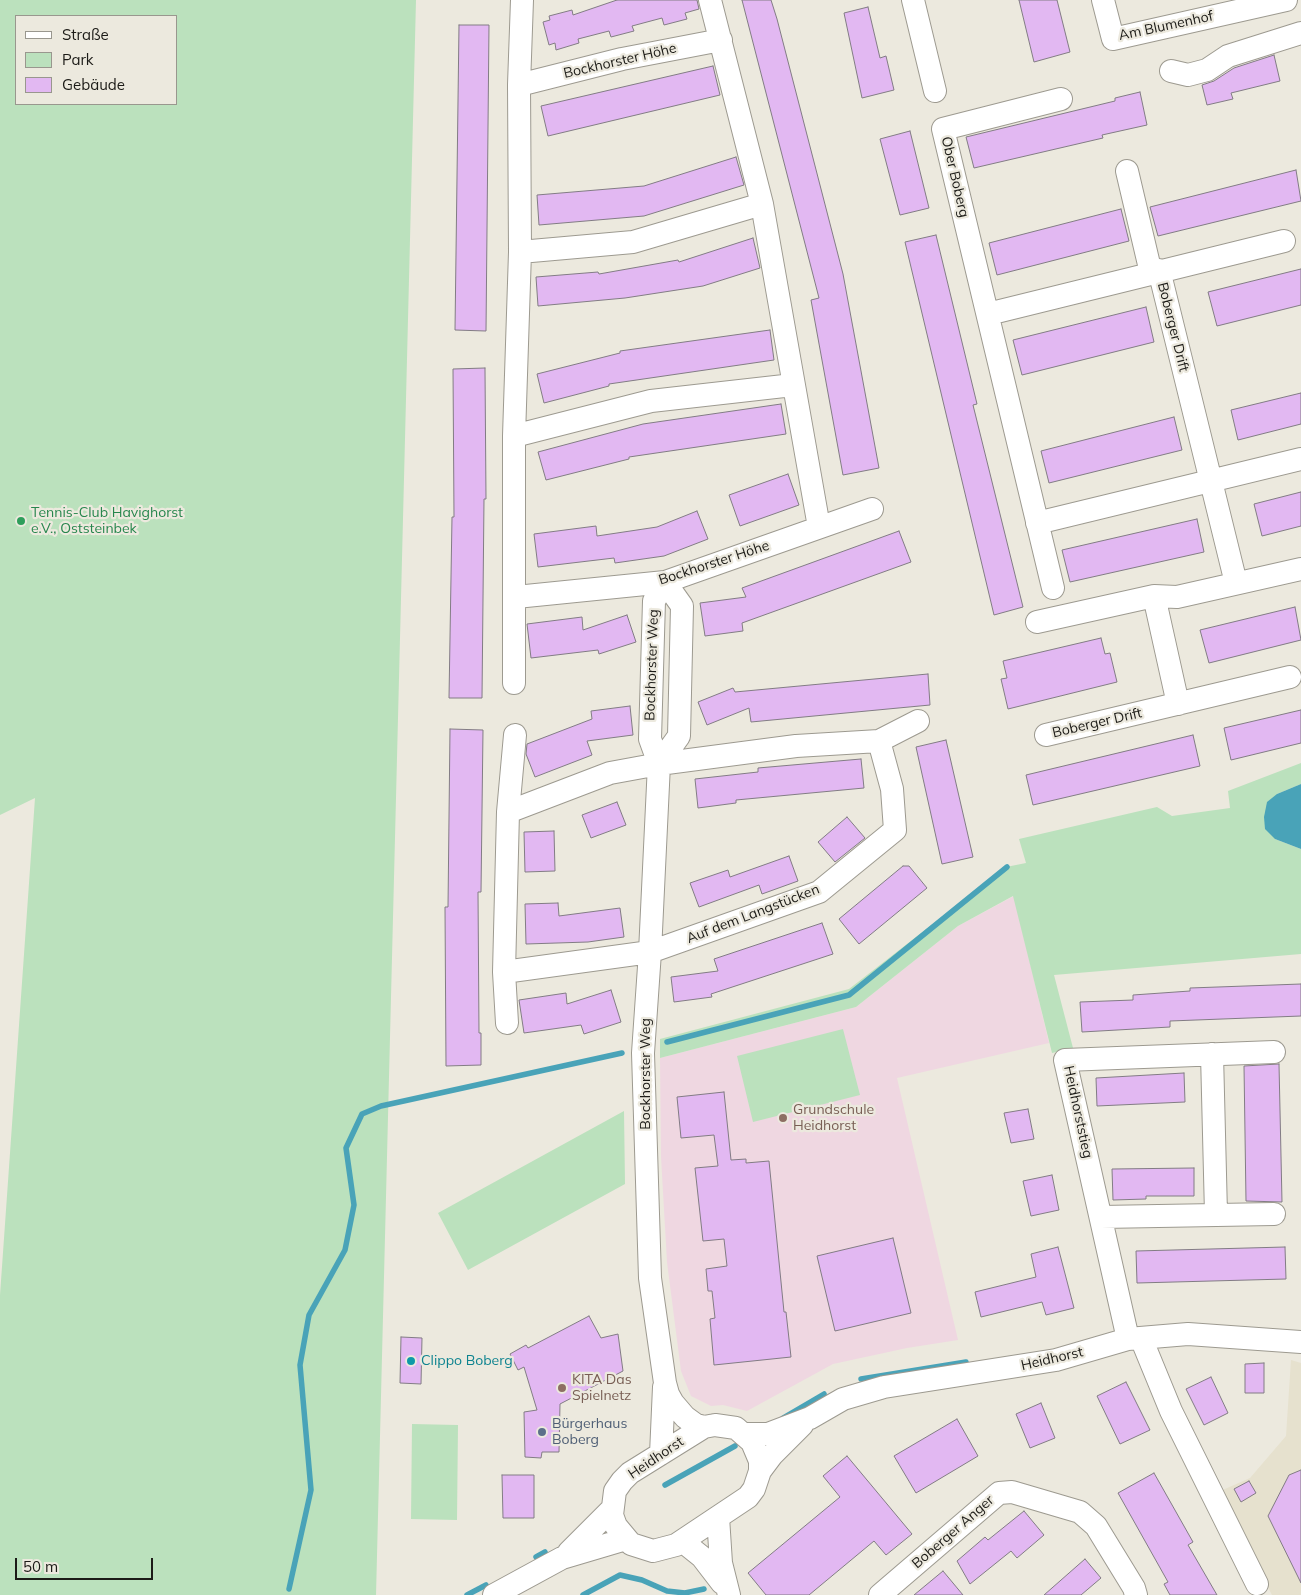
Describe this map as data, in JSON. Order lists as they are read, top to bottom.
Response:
{
  "streets": {
    "street": [
      "Am Blumenhof",
      "Bockhorster Höhe",
      "Ober Boberg",
      "Boberger Drift",
      "Bockhorster Weg",
      "Auf dem Langstücken",
      "Heidhorststieg",
      "Heidhorst",
      "Boberger Anger"
    ]
  },
  "crossings": [
    ["Bockhorster Höhe", "Bockhorster Weg"],
    ["Bockhorster Weg", "Auf dem Langstücken"],
    ["Bockhorster Weg", "Heidhorst"],
    ["Heidhorststieg", "Heidhorst"]
  ],
  "places": [
    "Tennis-Club Havighorst e.V., Oststeinbek",
    "Grundschule Heidhorst",
    "Clippo Boberg",
    "KITA Das Spielnetz",
    "Bürgerhaus Boberg"
  ],
  "legend": ["Straße", "Park", "Gebäude"],
  "scale_bar": "50 m"
}
